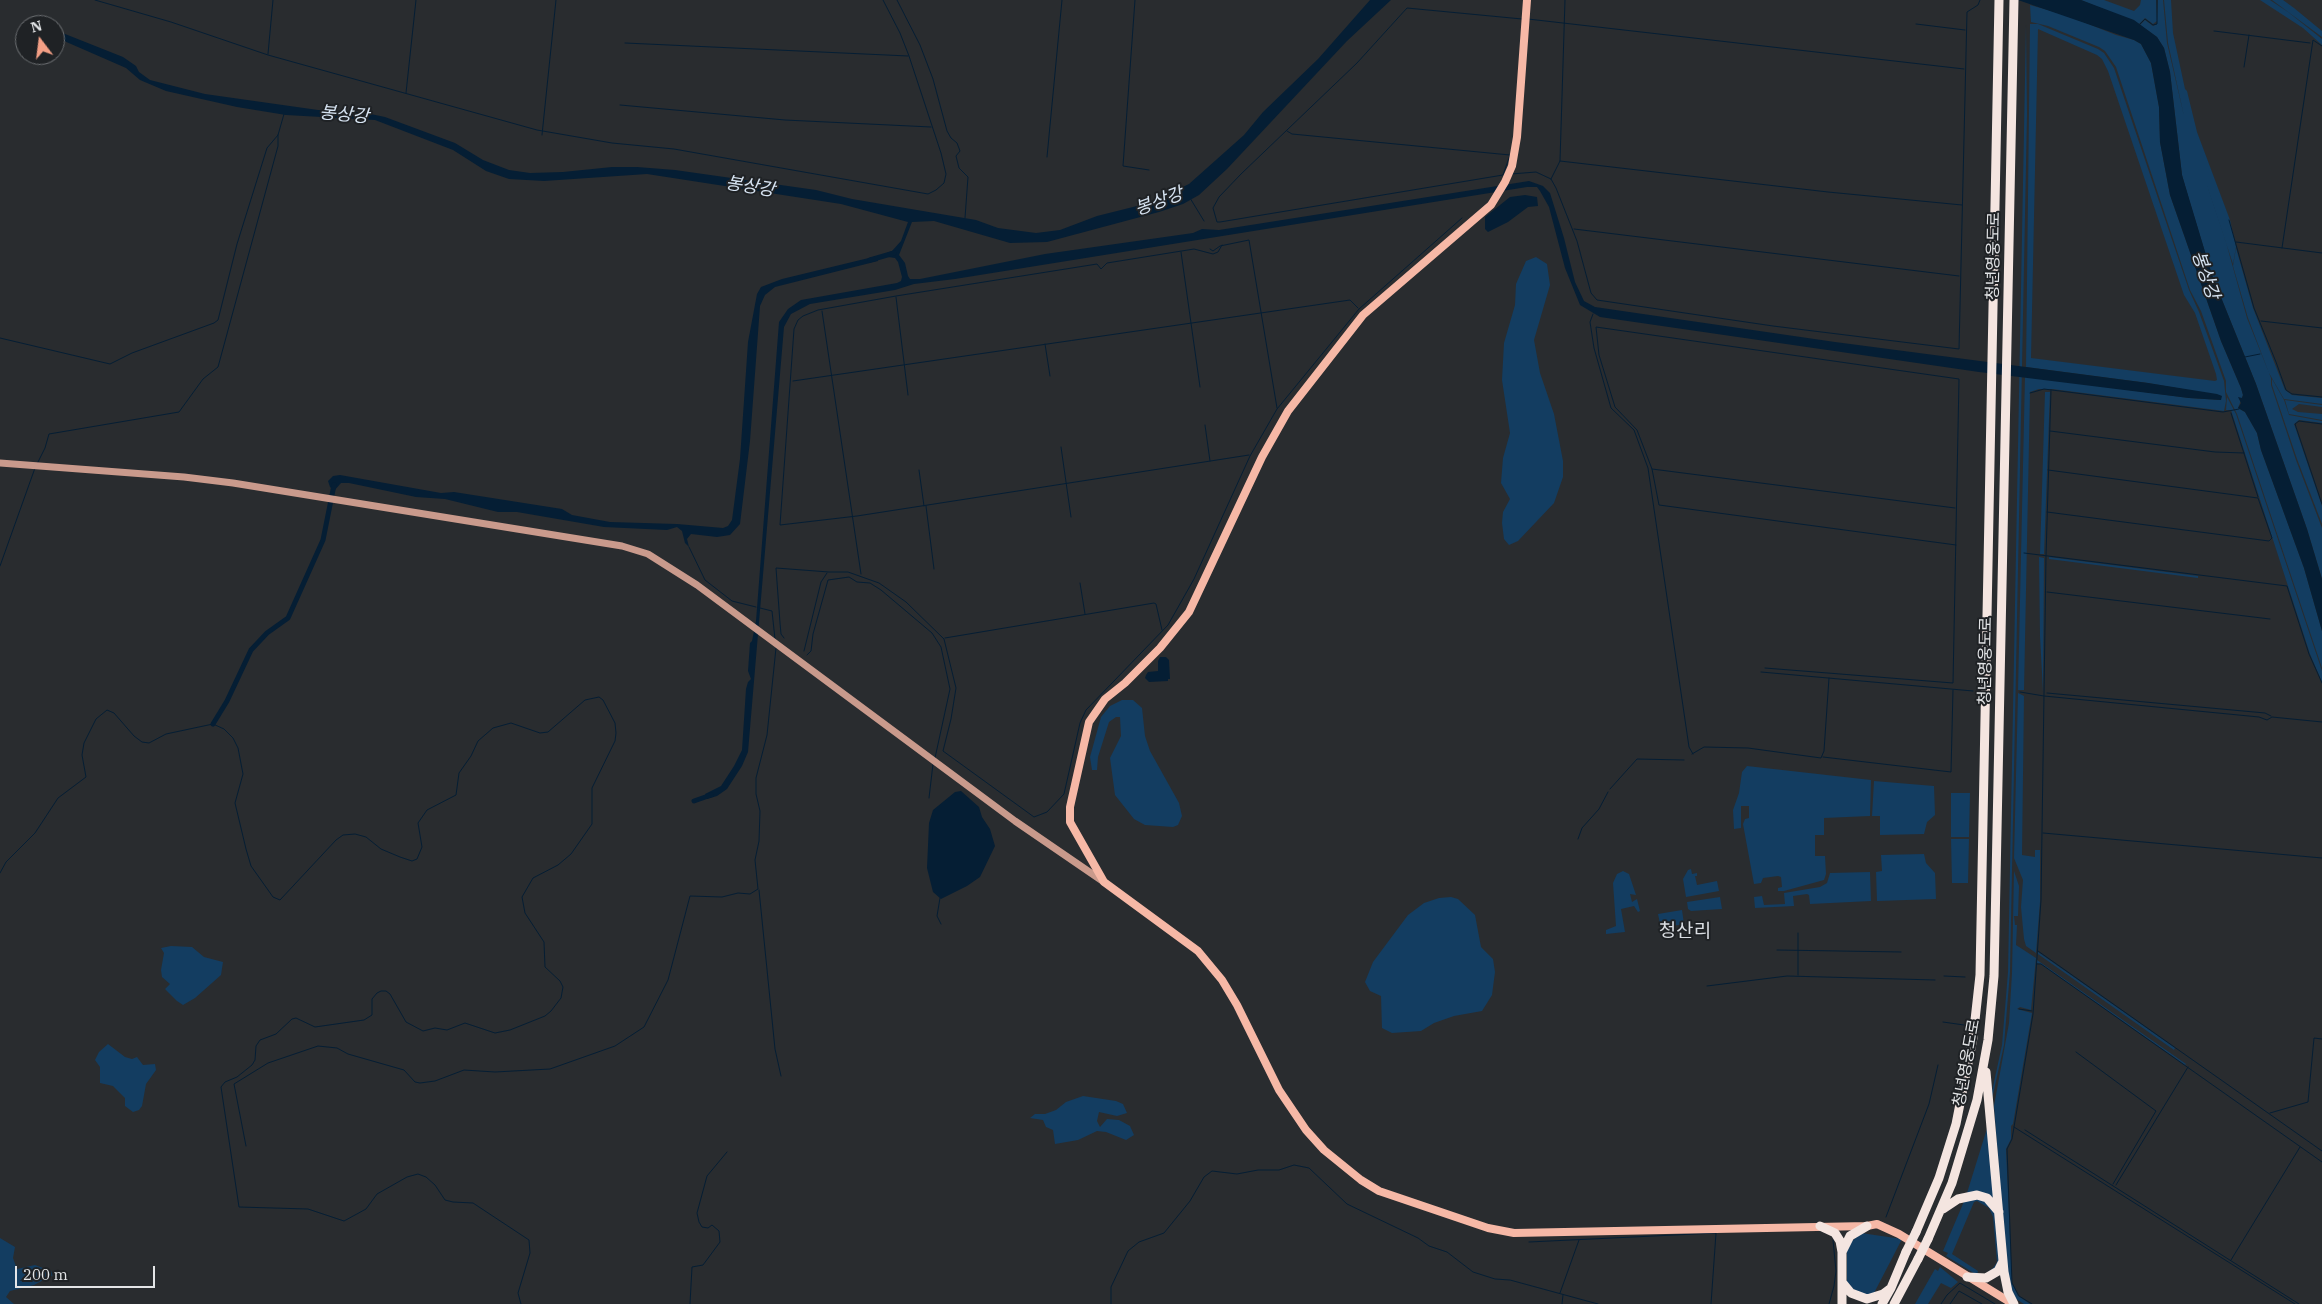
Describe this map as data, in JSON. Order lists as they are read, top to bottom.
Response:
{
  "streets": {
    "highway": ["청년영웅도로"]
  },
  "districts": ["청산리"],
  "water": ["봉상강"],
  "scale_bar": "200 m",
  "north": "top"
}
